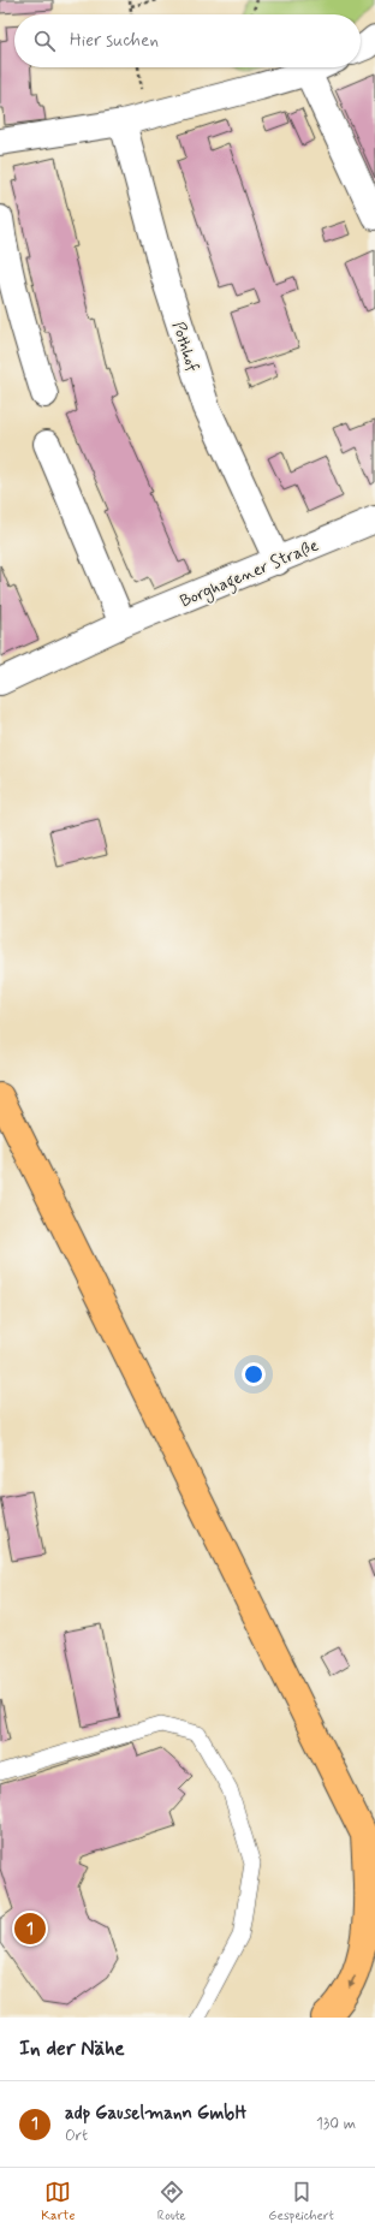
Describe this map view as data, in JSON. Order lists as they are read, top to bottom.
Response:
{
  "streets": {
    "street": ["Pothhof", "Borghagener Straße"]
  },
  "crossings": [
    ["Pothhof", "Borghagener Straße"]
  ],
  "page": {
    "search": "Hier suchen",
    "pins": "1",
    "heading": "In der Nähe",
    "list": [
      {
        "mark": "1",
        "name": "adp Gauselmann GmbH",
        "note": "Ort",
        "value": "130 m"
      }
    ],
    "nav": ["Karte", "Route", "Gespeichert"]
  }
}
